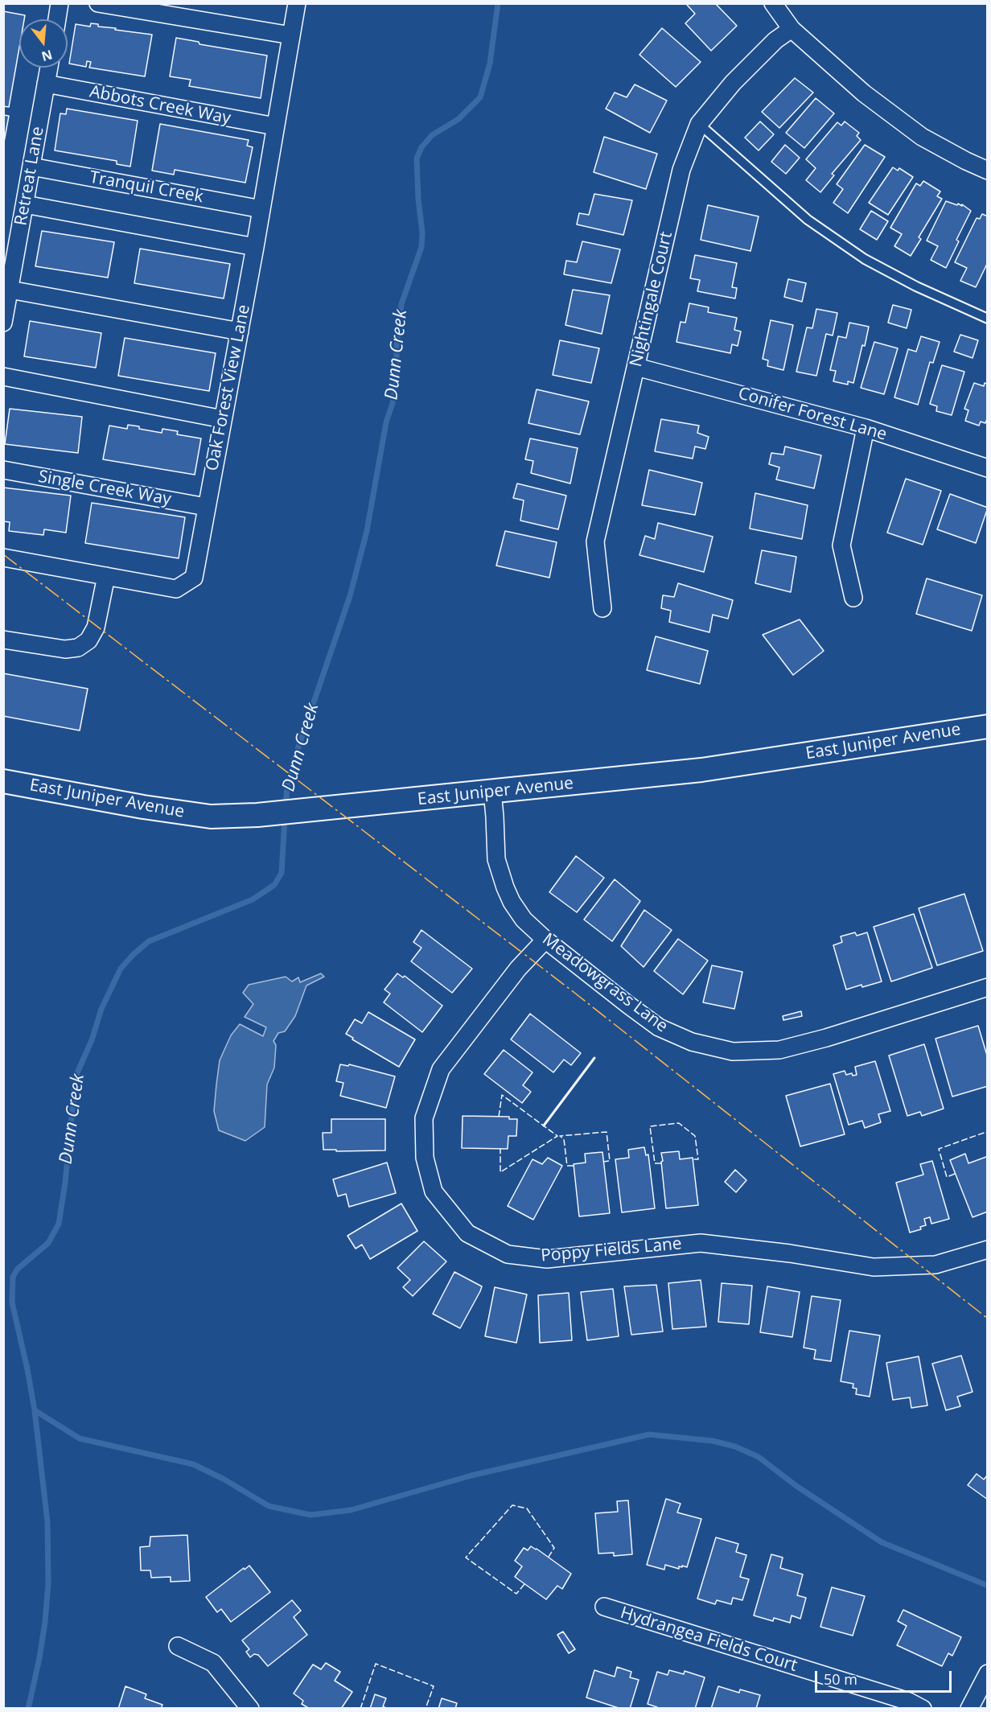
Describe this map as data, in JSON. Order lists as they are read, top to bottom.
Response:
{
  "streets": {
    "street": [
      "Abbots Creek Way",
      "Retreat Lane",
      "Tranquil Creek",
      "Nightingale Court",
      "Oak Forest View Lane",
      "Conifer Forest Lane",
      "Single Creek Way",
      "East Juniper Avenue",
      "Meadowgrass Lane",
      "Poppy Fields Lane",
      "Hydrangea Fields Court"
    ]
  },
  "crossings": [
    ["Abbots Creek Way", "Retreat Lane"],
    ["Abbots Creek Way", "Oak Forest View Lane"],
    ["Retreat Lane", "Tranquil Creek"],
    ["Tranquil Creek", "Oak Forest View Lane"],
    ["Nightingale Court", "Conifer Forest Lane"],
    ["Oak Forest View Lane", "Single Creek Way"],
    ["East Juniper Avenue", "Meadowgrass Lane"],
    ["Meadowgrass Lane", "Poppy Fields Lane"]
  ],
  "water": ["Dunn Creek"],
  "scale_bar": "50 m",
  "north": "bottom"
}
